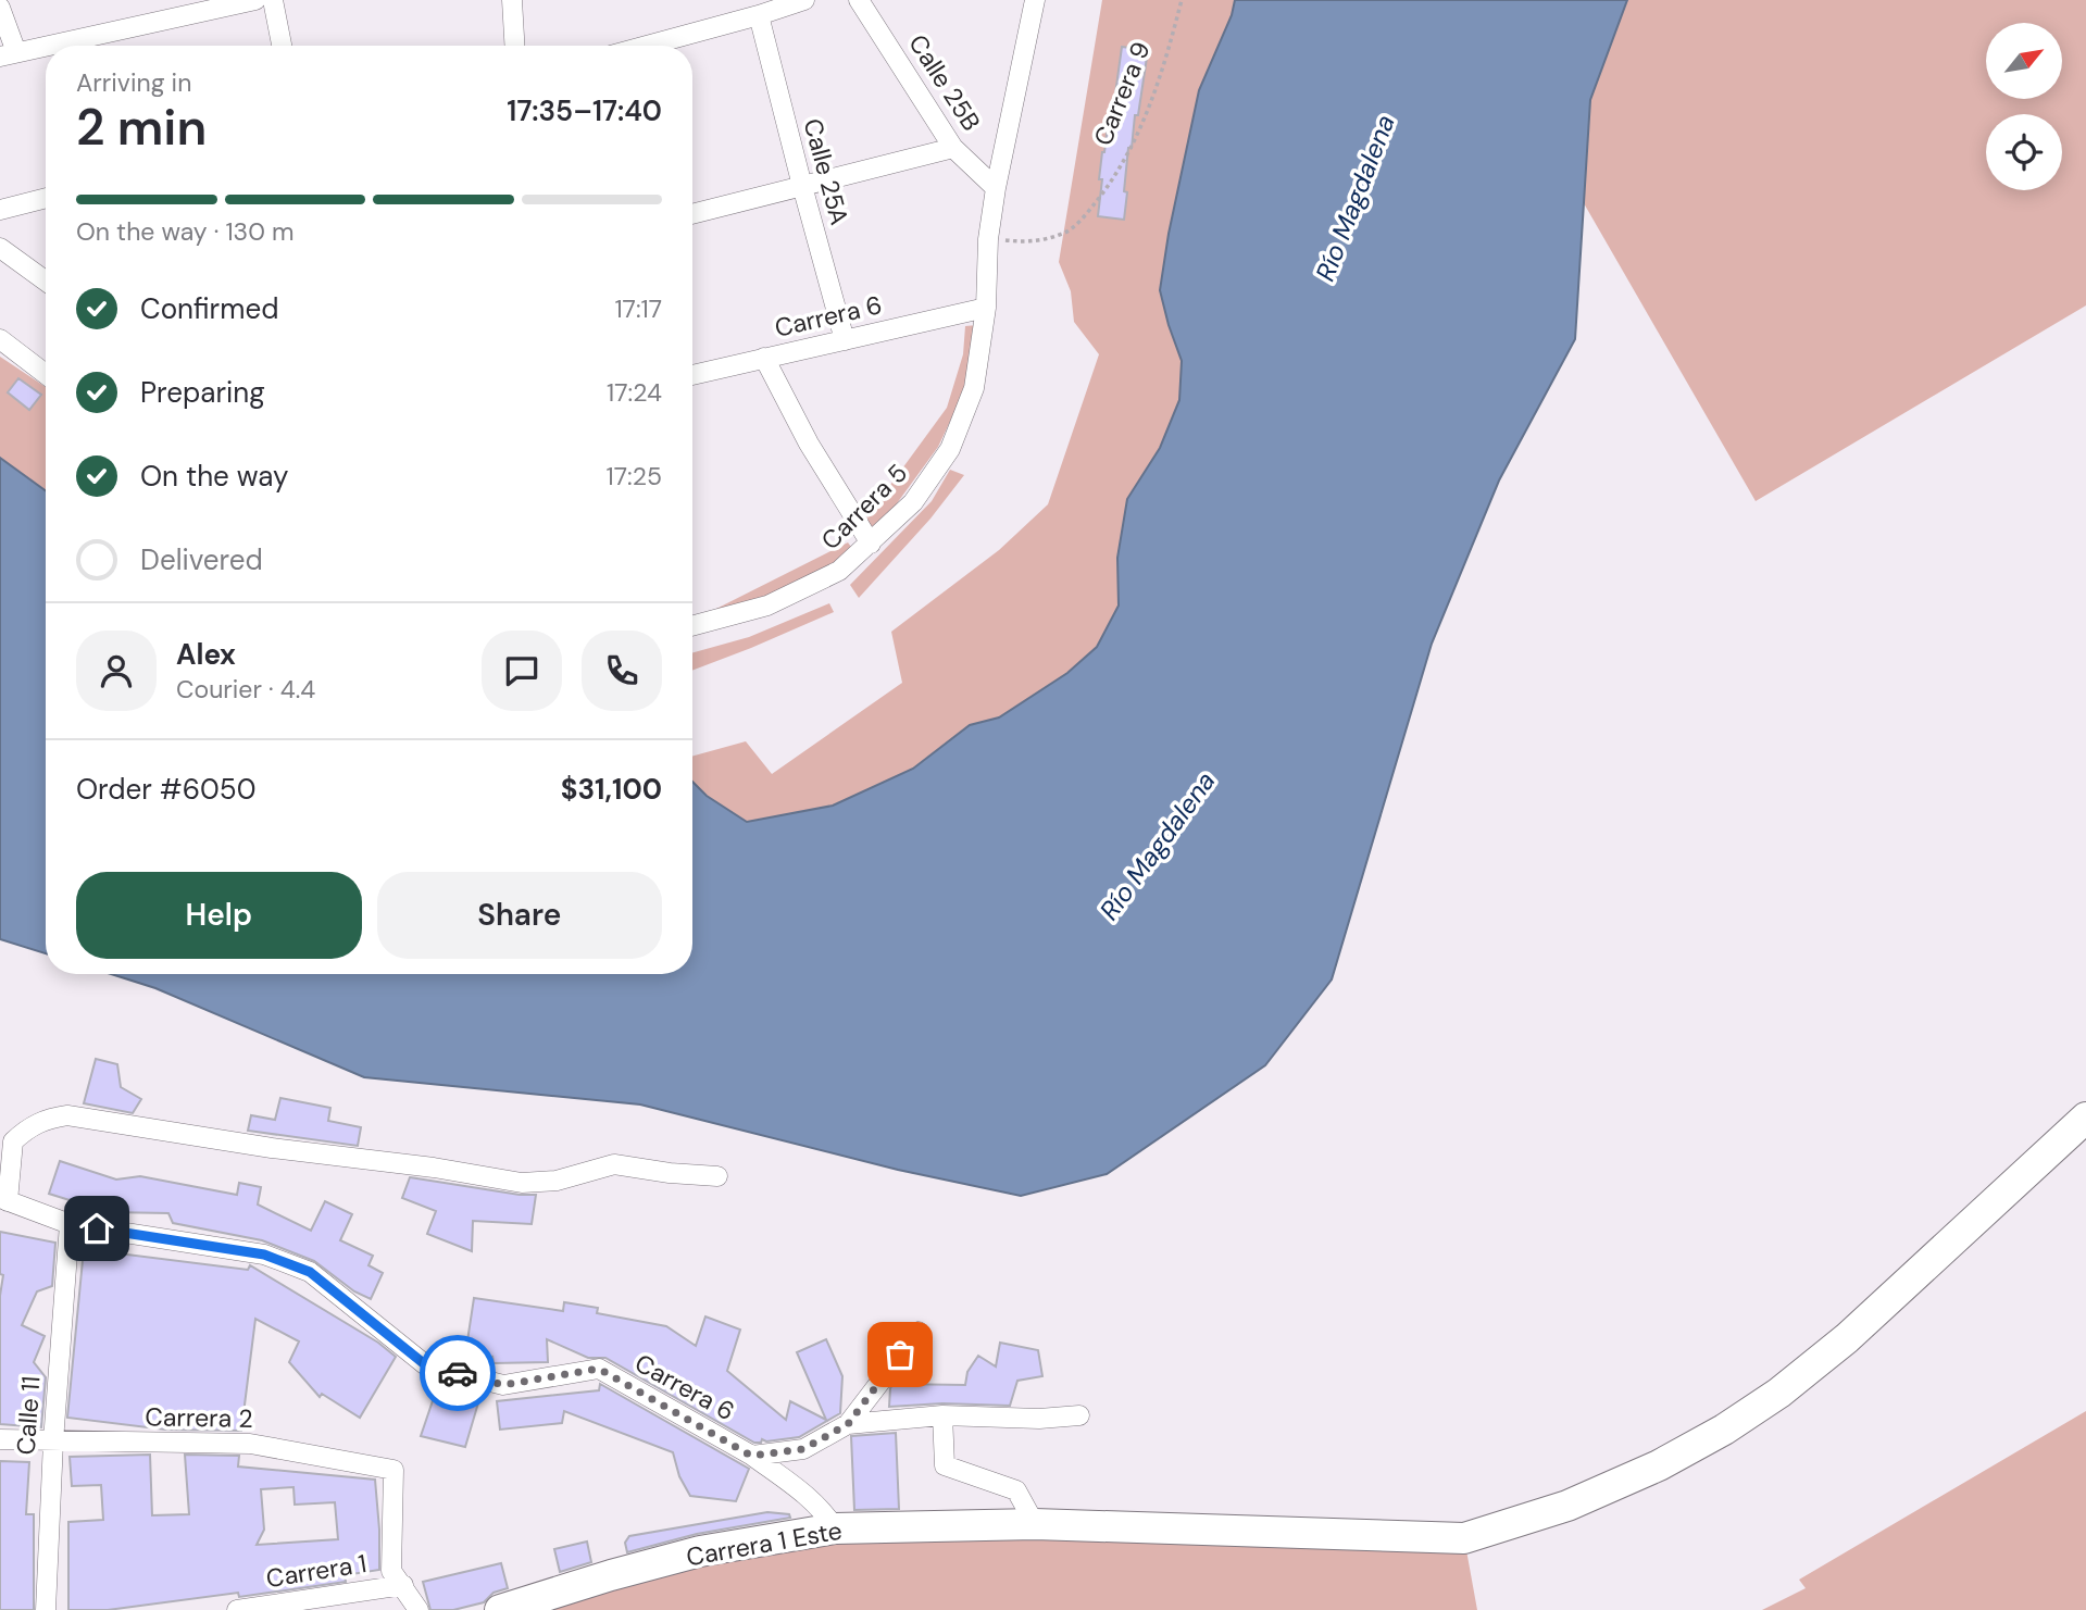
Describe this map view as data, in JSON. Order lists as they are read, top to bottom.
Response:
{
  "streets": {
    "main road": ["Carrera 1 Este"],
    "street": [
      "Calle 25B",
      "Calle 25A",
      "Carrera 6",
      "Carrera 5",
      "Calle 11",
      "Carrera 2",
      "Carrera 1"
    ],
    "path": ["Carrera 9"]
  },
  "crossings": [
    ["Calle 25B", "Carrera 5"],
    ["Carrera 9", "Carrera 5"],
    ["Calle 25A", "Carrera 6"],
    ["Carrera 6", "Carrera 5"],
    ["Carrera 6", "Calle 11"],
    ["Carrera 6", "Carrera 1 Este"],
    ["Calle 11", "Carrera 2"],
    ["Carrera 2", "Carrera 1"]
  ],
  "water": ["Río Magdalena"],
  "north": "top right",
  "page": {
    "heading": ["2 min", "Arriving in", "17:35–17:40"],
    "panel": [
      "Alex",
      "Courier · 4.4",
      "Order #6050",
      "$31,100"
    ],
    "bar": "On the way · 130 m",
    "list": [
      ["Confirmed", "17:17"],
      ["Preparing", "17:24"],
      ["On the way", "17:25"],
      "Delivered"
    ],
    "buttons": ["Help", "Share"]
  }
}
